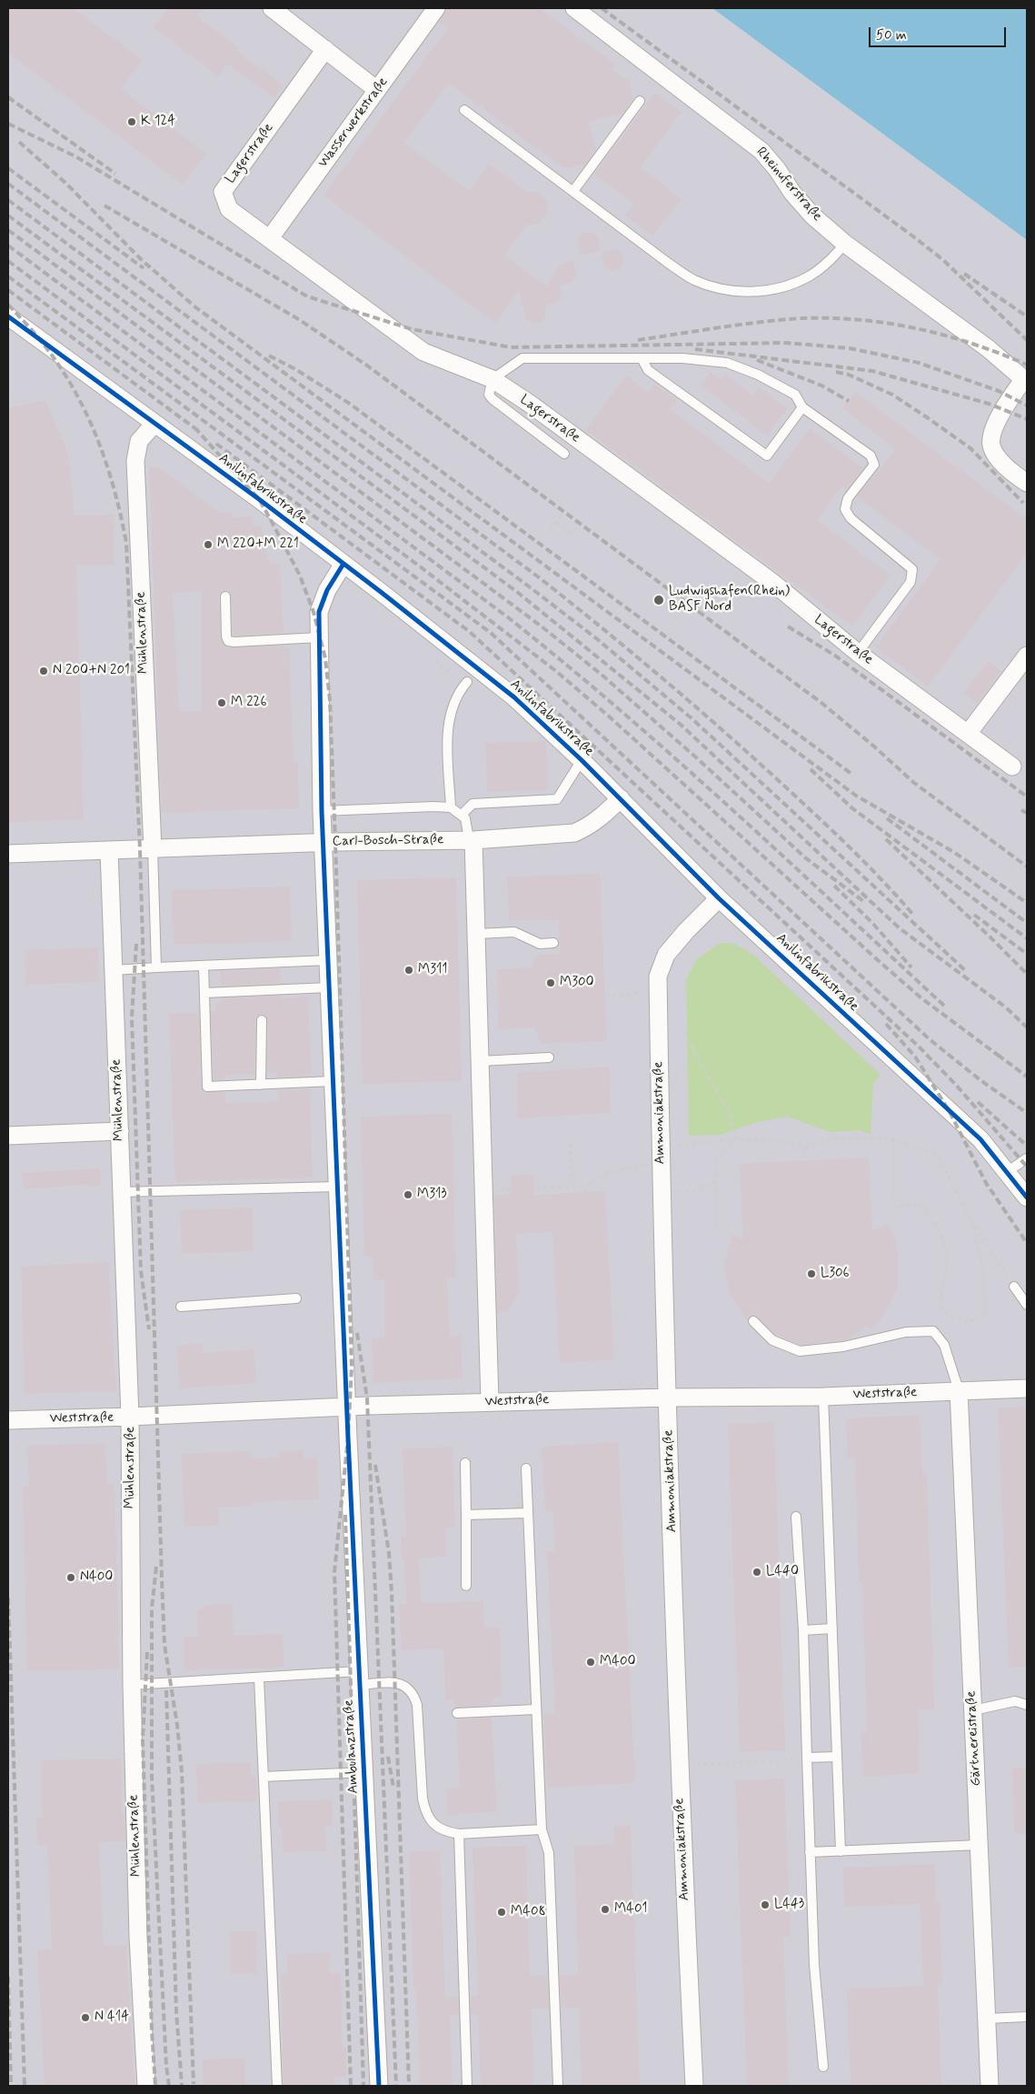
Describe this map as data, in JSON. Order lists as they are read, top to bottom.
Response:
{
  "streets": {
    "street": [
      "Wasserwerkstraße",
      "Lagerstraße",
      "Rheinuferstraße",
      "Anilinfabrikstraße",
      "Mühlenstraße",
      "Carl-Bosch-Straße",
      "Ammoniakstraße",
      "Weststraße",
      "Gärtnereistraße",
      "Ambulanzstraße"
    ]
  },
  "crossings": [
    ["Wasserwerkstraße", "Lagerstraße"],
    ["Anilinfabrikstraße", "Mühlenstraße"],
    ["Anilinfabrikstraße", "Carl-Bosch-Straße"],
    ["Anilinfabrikstraße", "Ammoniakstraße"],
    ["Anilinfabrikstraße", "Ambulanzstraße"],
    ["Mühlenstraße", "Carl-Bosch-Straße"],
    ["Mühlenstraße", "Weststraße"],
    ["Carl-Bosch-Straße", "Ambulanzstraße"],
    ["Ammoniakstraße", "Weststraße"],
    ["Weststraße", "Gärtnereistraße"],
    ["Weststraße", "Ambulanzstraße"]
  ],
  "places": [
    "K 124",
    "M 220+M 221",
    "Ludwigshafen(Rhein) BASF Nord",
    "N 200+N 201",
    "M 226",
    "M311",
    "M300",
    "M313",
    "L306",
    "L440",
    "N400",
    "M400",
    "L443",
    "M401",
    "M408",
    "N 414"
  ],
  "scale_bar": "50 m"
}
